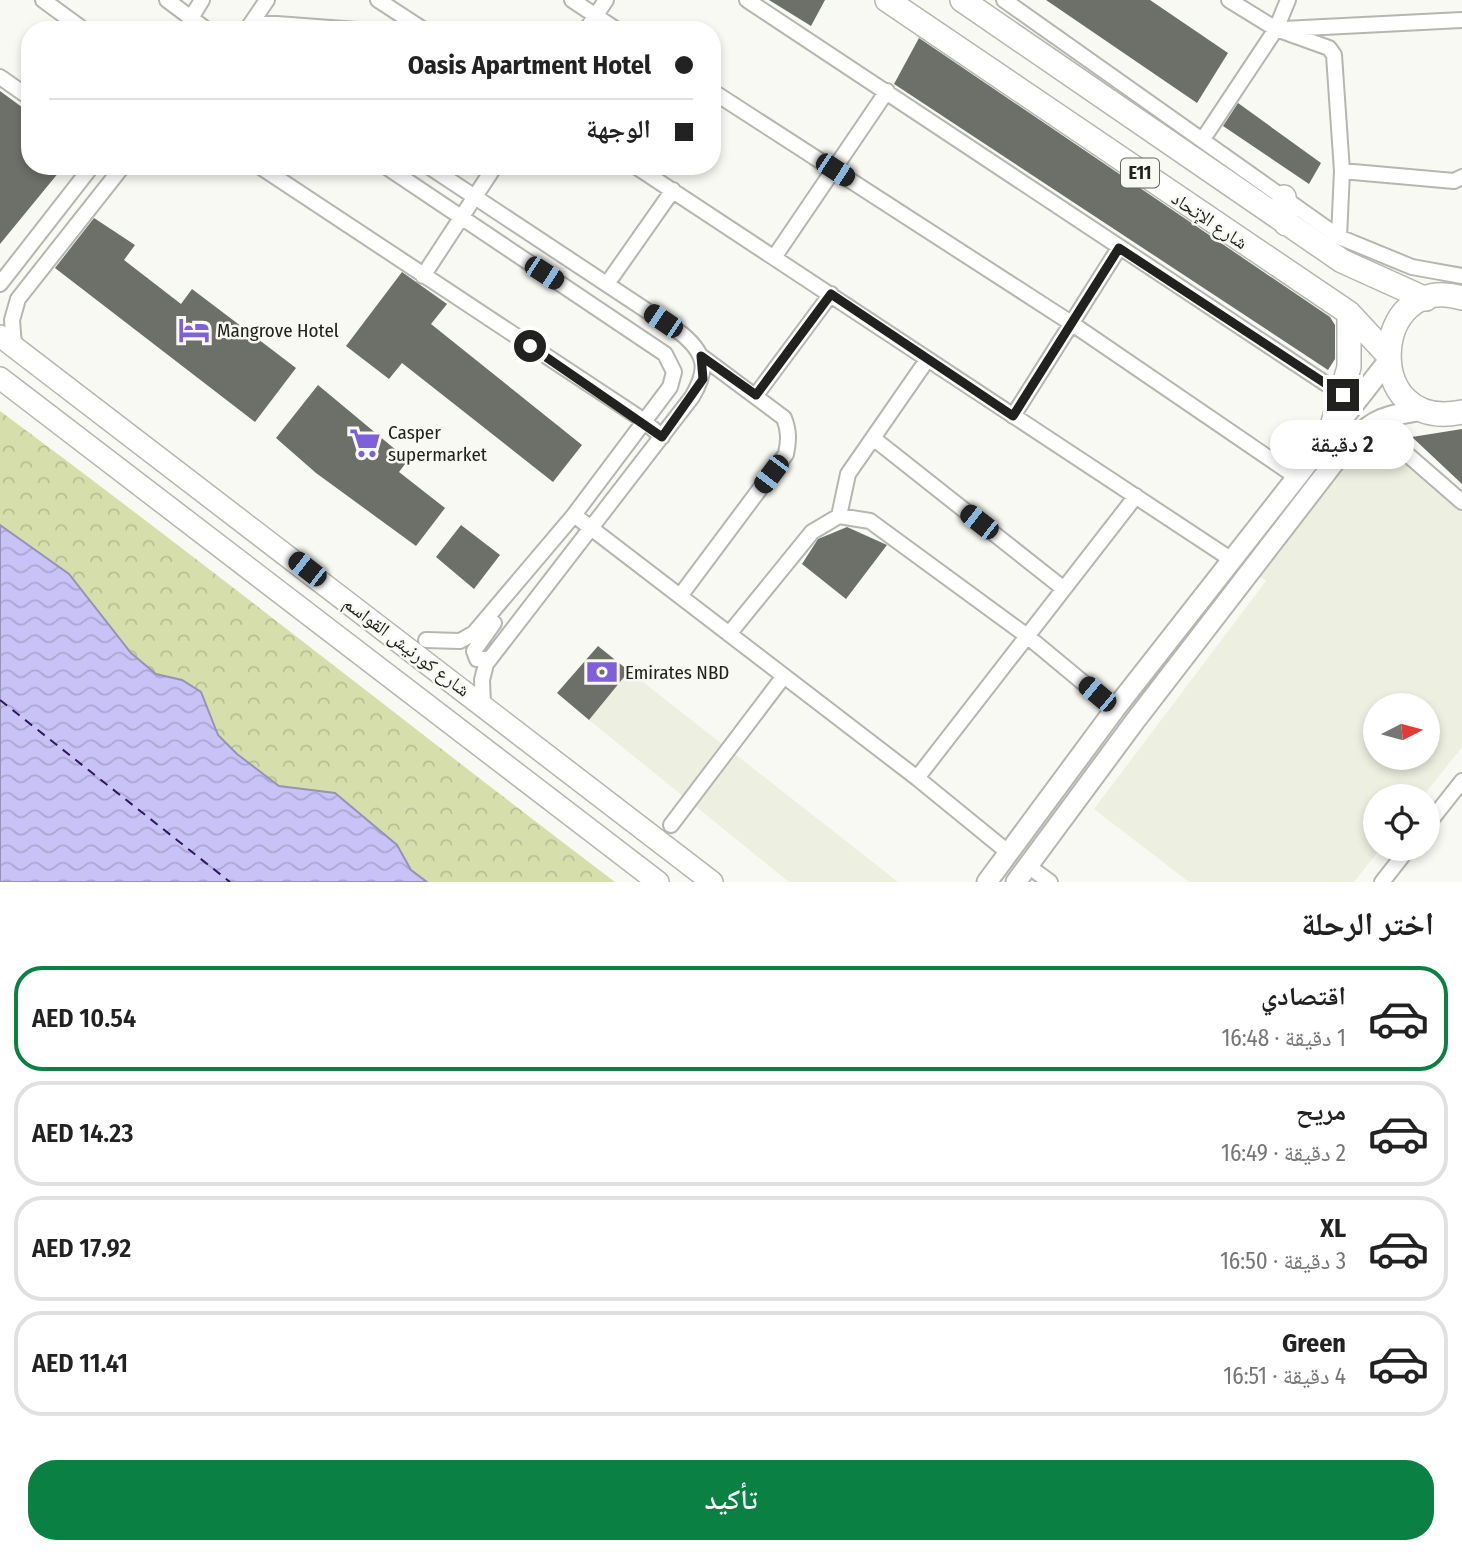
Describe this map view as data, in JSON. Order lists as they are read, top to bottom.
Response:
{
  "streets": {
    "main road": ["E11", "شارع الإتحاد", "شارع كورنيش القواسم"]
  },
  "places": {
    "hotel": ["Mangrove Hotel"],
    "supermarket": ["Casper supermarket"],
    "bank": ["Emirates NBD"]
  },
  "north": "right",
  "page": {
    "banner": ["Oasis Apartment Hotel", "الوجهة"],
    "bubble": "2 دقيقة",
    "heading": "اختر الرحلة",
    "list": [
      {
        "name": "اقتصادي",
        "note": "1 دقيقة · 16:48",
        "value": "AED 10.54"
      },
      {
        "name": "مريح",
        "note": "2 دقيقة · 16:49",
        "value": "AED 14.23"
      },
      {
        "name": "XL",
        "note": "3 دقيقة · 16:50",
        "value": "AED 17.92"
      },
      {
        "name": "Green",
        "note": "4 دقيقة · 16:51",
        "value": "AED 11.41"
      }
    ],
    "buttons": "تأكيد"
  }
}
